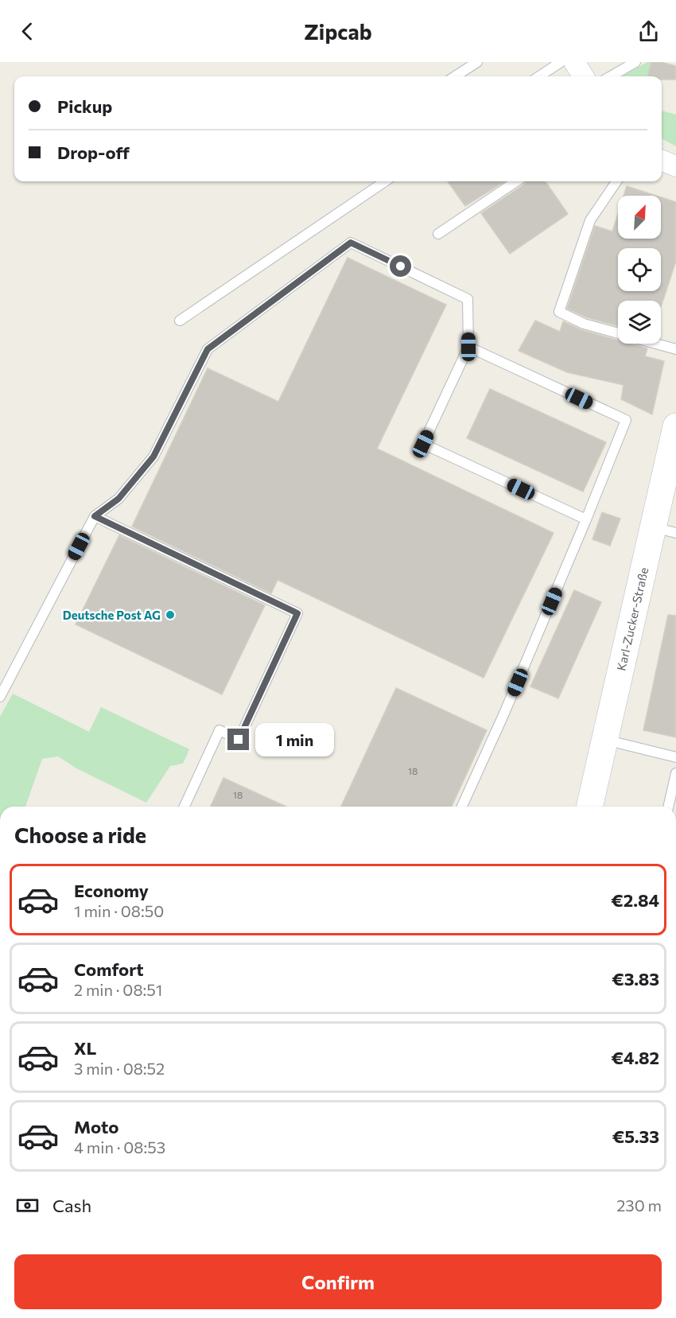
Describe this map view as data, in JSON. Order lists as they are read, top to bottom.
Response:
{
  "streets": {
    "street": ["Karl-Zucker-Straße"]
  },
  "places": ["Deutsche Post AG"],
  "house_numbers": ["18", "18"],
  "north": "top right",
  "page": {
    "header": "Zipcab",
    "banner": ["Pickup", "Drop-off"],
    "bubble": "1 min",
    "heading": "Choose a ride",
    "list": [
      {
        "name": "Economy",
        "note": "1 min · 08:50",
        "value": "€2.84"
      },
      {
        "name": "Comfort",
        "note": "2 min · 08:51",
        "value": "€3.83"
      },
      {
        "name": "XL",
        "note": "3 min · 08:52",
        "value": "€4.82"
      },
      {
        "name": "Moto",
        "note": "4 min · 08:53",
        "value": "€5.33"
      }
    ],
    "pay": ["Cash", "230 m"],
    "buttons": "Confirm"
  }
}
